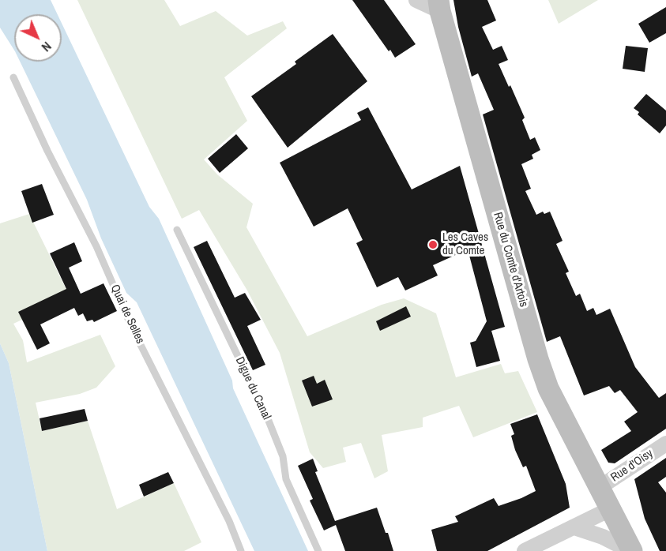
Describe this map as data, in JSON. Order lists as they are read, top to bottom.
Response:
{
  "streets": {
    "main road": ["Rue du Comte d'Artois"],
    "street": ["Rue d'Oisy"],
    "lane": ["Quai de Selles", "Digue du Canal"]
  },
  "crossings": [
    ["Rue du Comte d'Artois", "Rue d'Oisy"]
  ],
  "places": ["Les Caves du Comte"],
  "north": "bottom right"
}
